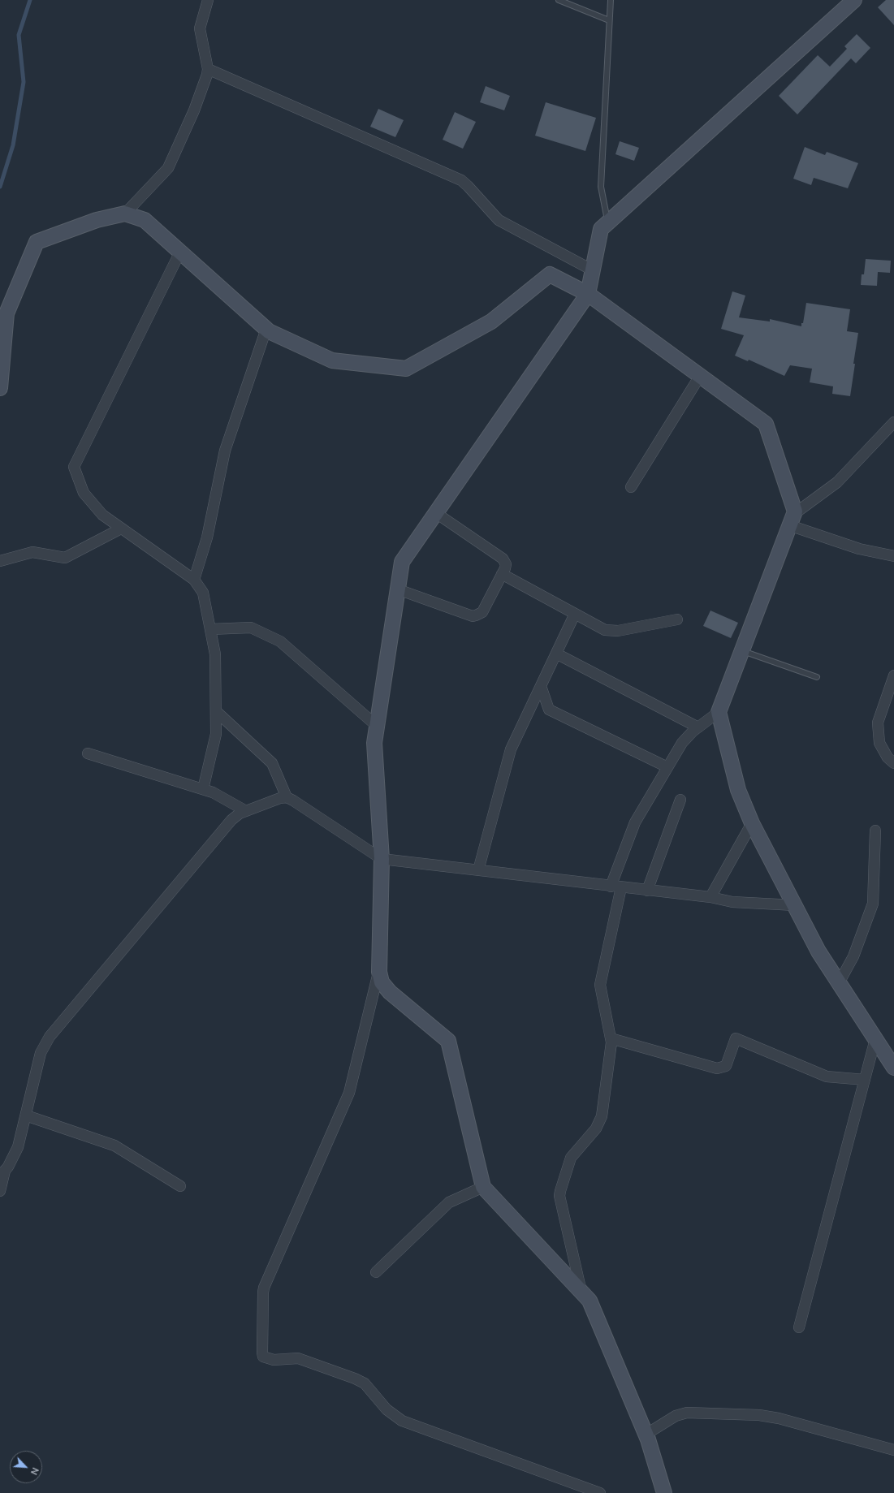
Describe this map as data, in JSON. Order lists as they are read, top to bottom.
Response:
{
  "north": "bottom right"
}
